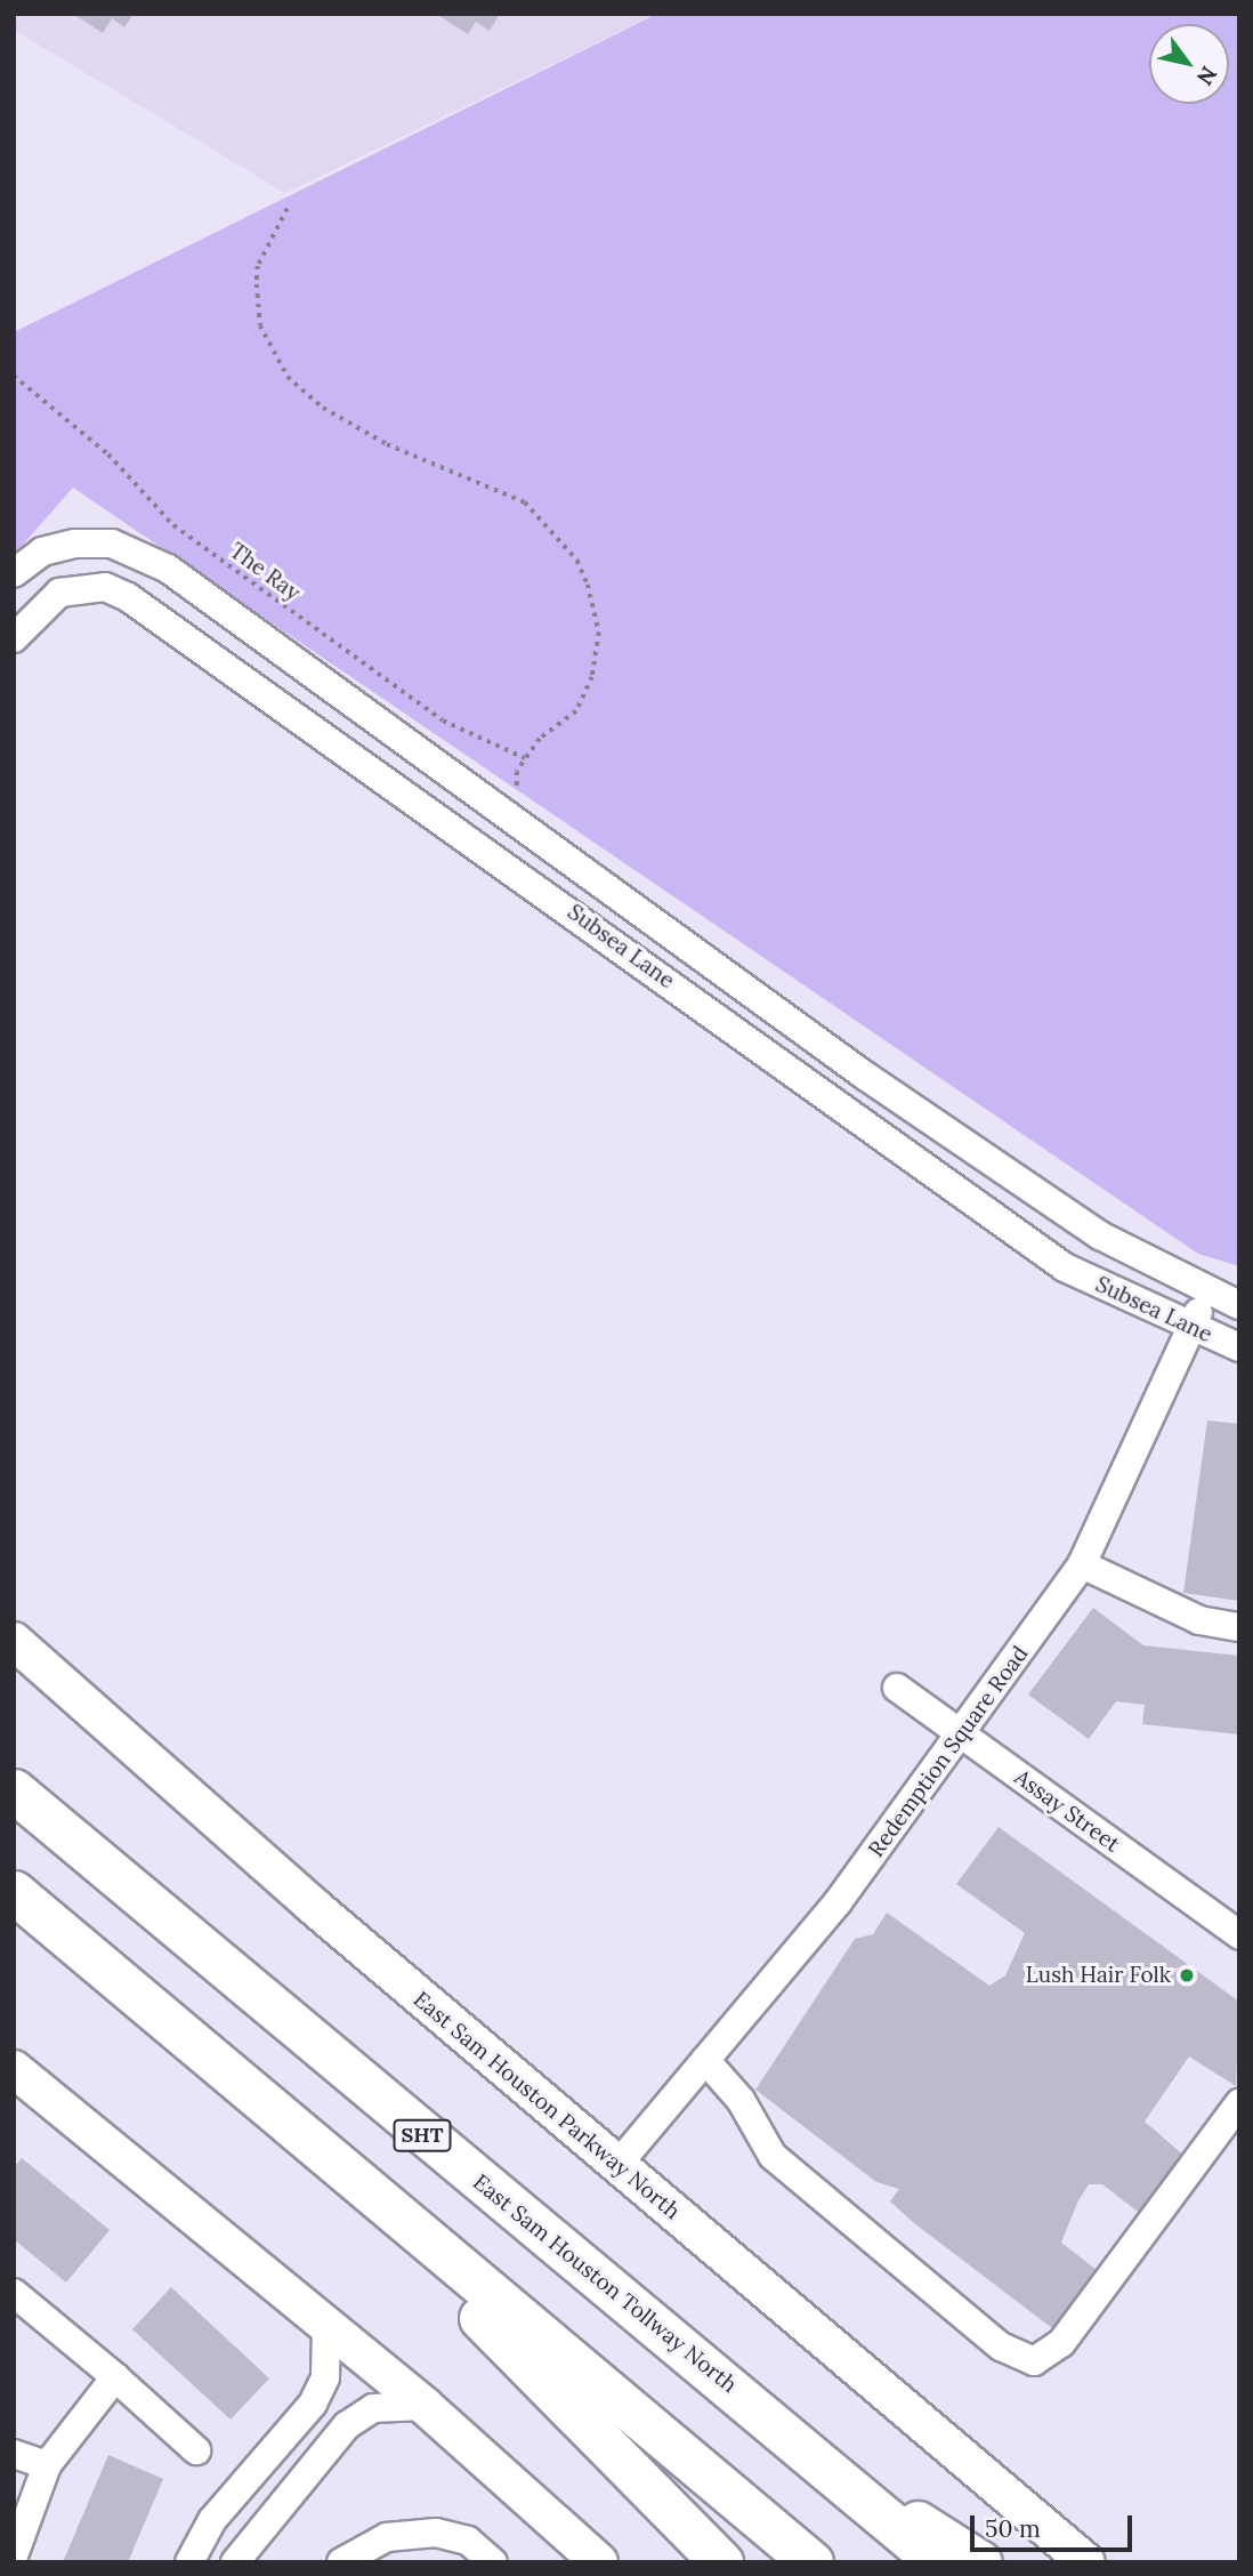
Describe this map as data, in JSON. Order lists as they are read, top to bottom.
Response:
{
  "streets": {
    "highway": ["SHT", "East Sam Houston Tollway North"],
    "main road": ["East Sam Houston Parkway North"],
    "street": ["Subsea Lane", "Redemption Square Road", "Assay Street"],
    "path": ["The Ray"]
  },
  "crossings": [
    ["Subsea Lane", "Redemption Square Road"],
    ["Redemption Square Road", "Assay Street"],
    ["Redemption Square Road", "East Sam Houston Parkway North"]
  ],
  "places": ["Lush Hair Folk"],
  "scale_bar": "50 m",
  "north": "bottom right"
}
